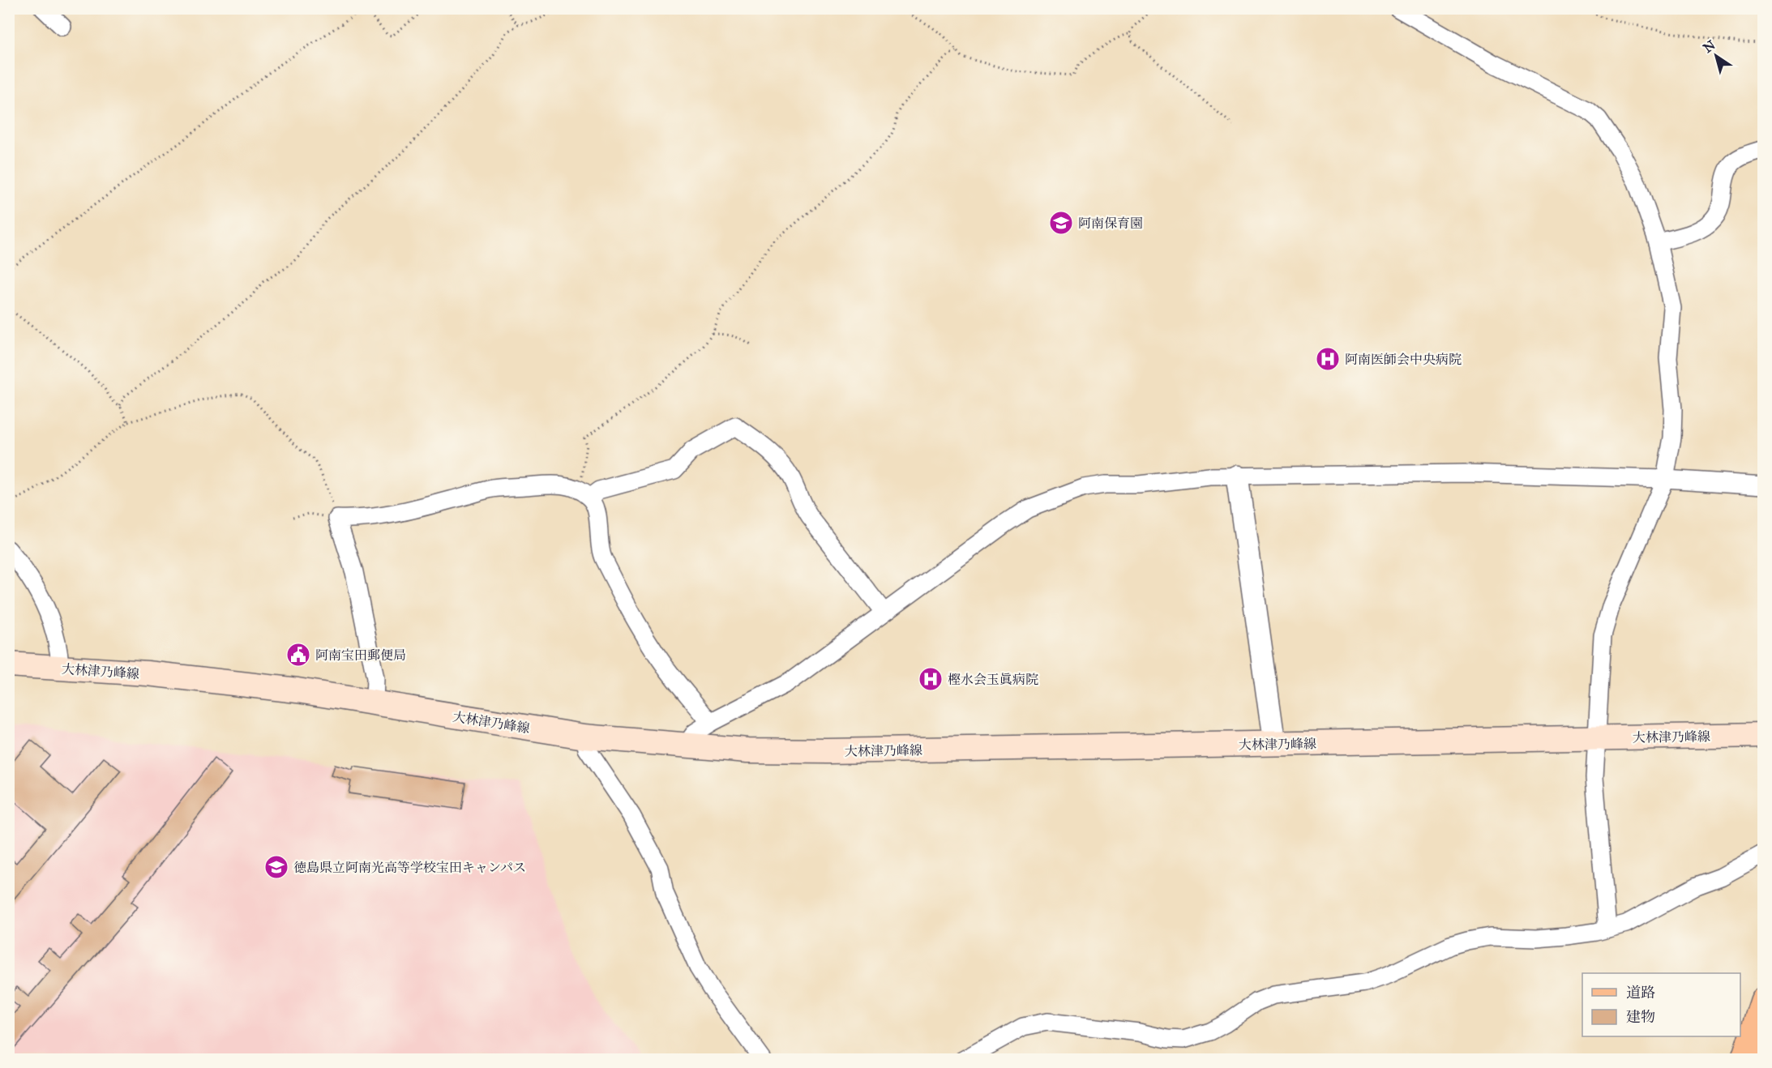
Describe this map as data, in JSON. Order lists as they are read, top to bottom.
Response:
{
  "streets": {
    "main road": ["大林津乃峰線"]
  },
  "places": {
    "school or university": ["阿南保育園", "徳島県立阿南光高等学校宝田キャンパス"],
    "hospital": ["阿南医師会中央病院", "樫水会玉眞病院"],
    "public building": ["阿南宝田郵便局"]
  },
  "legend": ["道路", "建物"],
  "north": "top left"
}
